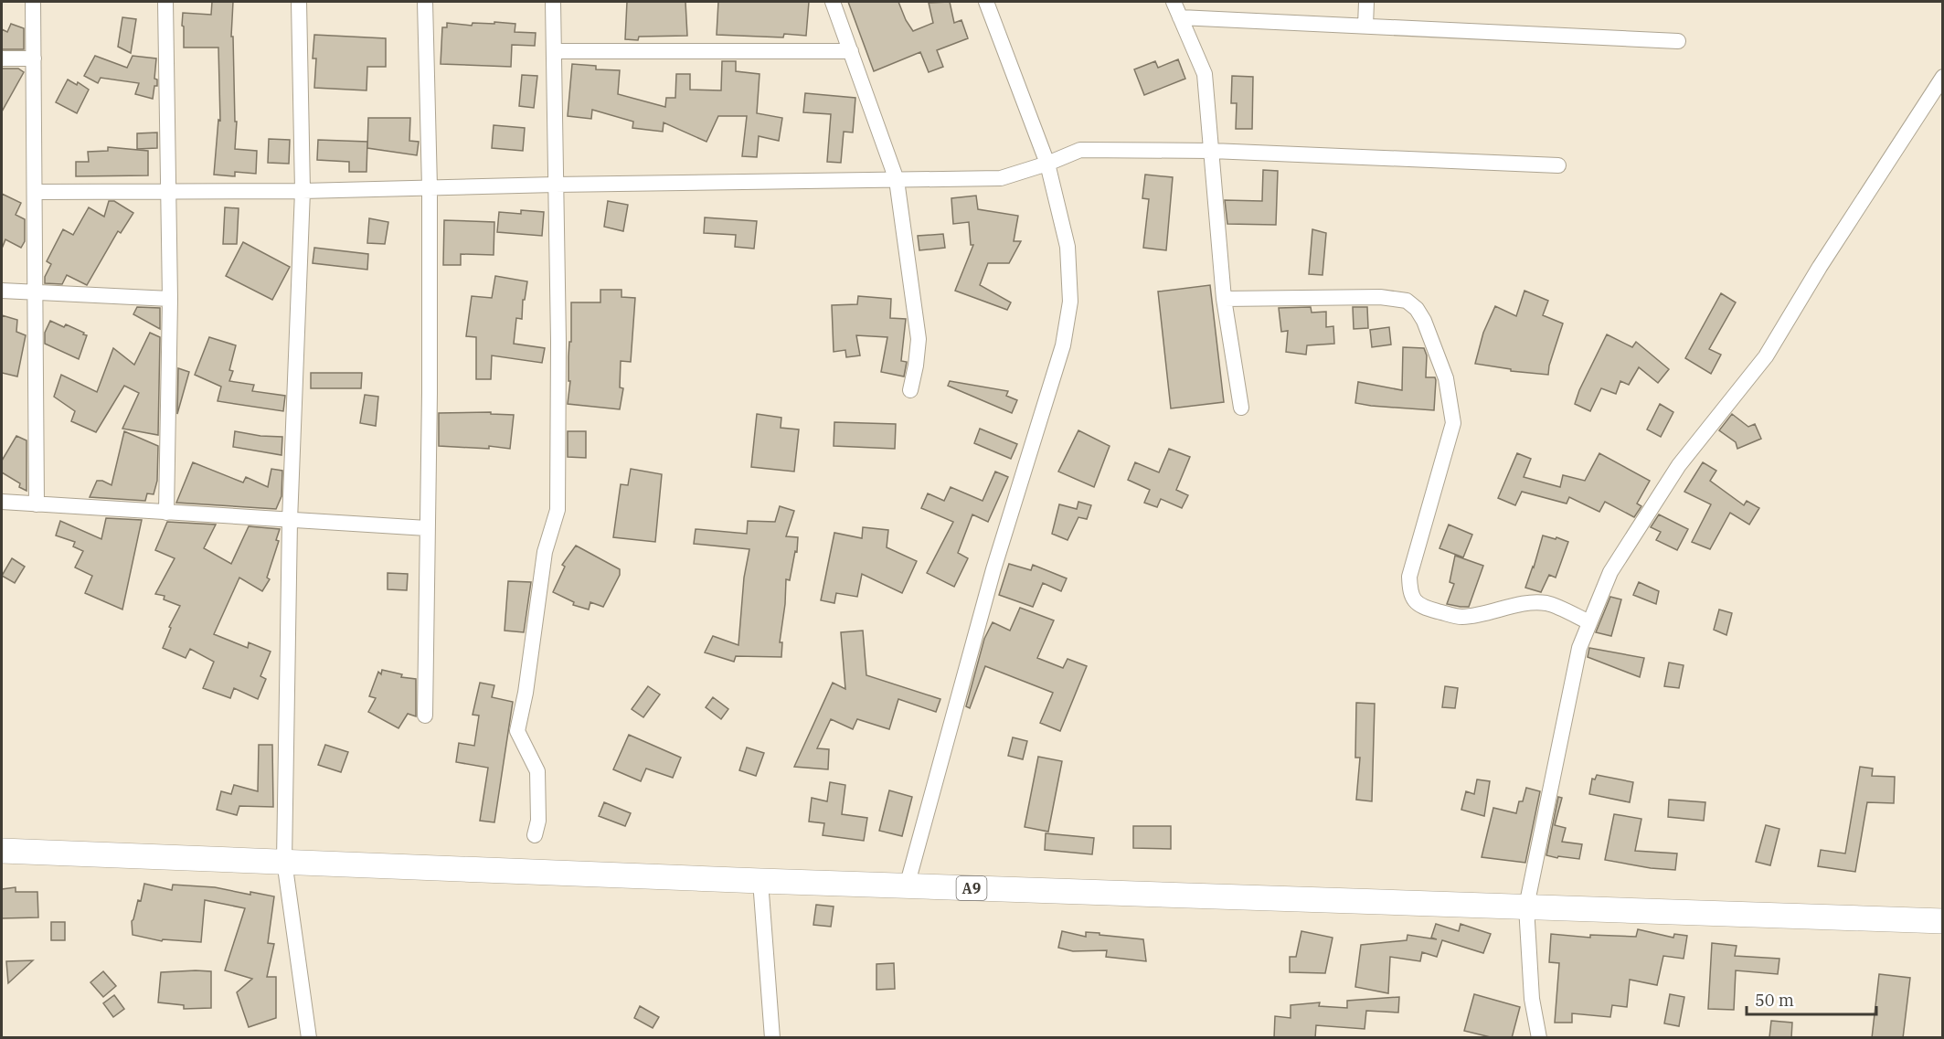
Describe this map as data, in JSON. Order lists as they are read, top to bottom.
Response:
{
  "streets": {
    "main road": ["A9"]
  },
  "scale_bar": "50 m"
}
